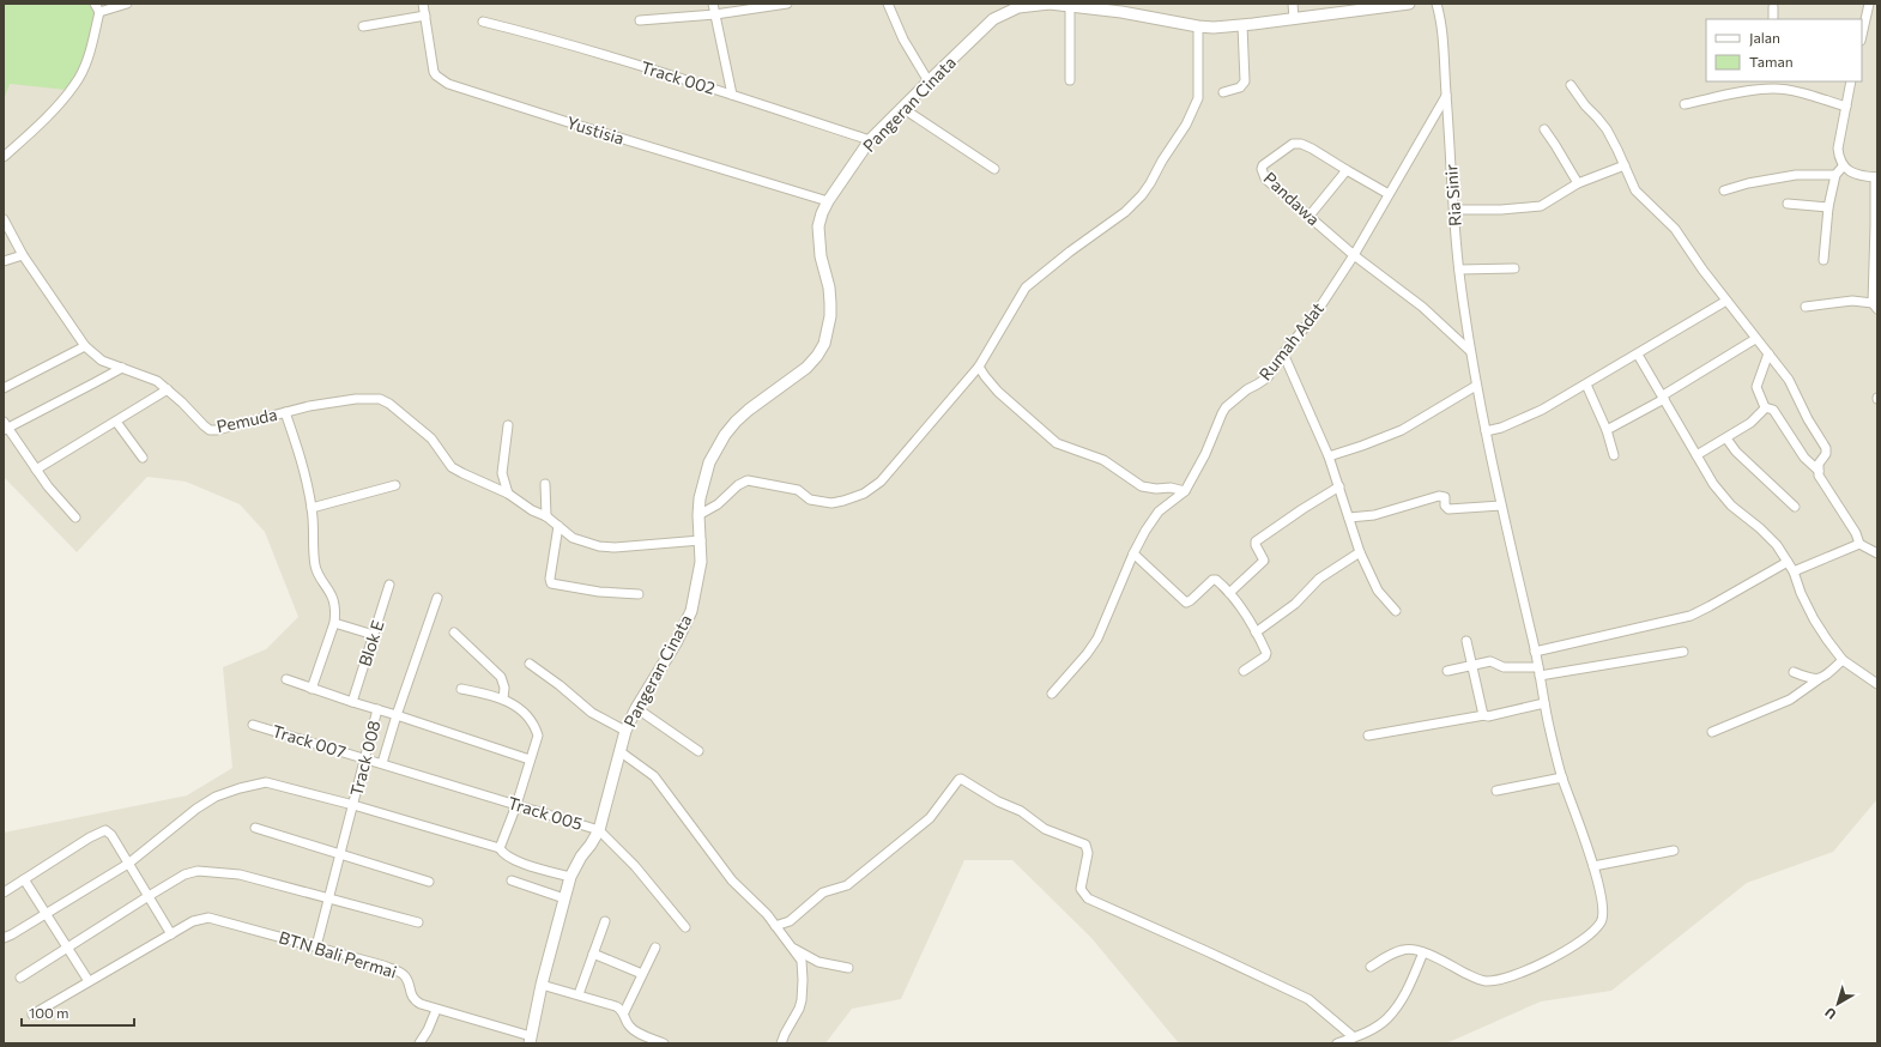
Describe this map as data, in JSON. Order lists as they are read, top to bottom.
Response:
{
  "streets": {
    "street": [
      "Track 002",
      "Pangeran Cinata",
      "Yustisia",
      "Ria Sinir",
      "Pandawa",
      "Rumah Adat",
      "Pemuda",
      "Blok E",
      "Track 007",
      "Track 008",
      "Track 005",
      "BTN Bali Permai"
    ]
  },
  "crossings": [
    ["Track 002", "Pangeran Cinata"],
    ["Pangeran Cinata", "Yustisia"],
    ["Pangeran Cinata", "Track 005"],
    ["Pangeran Cinata", "BTN Bali Permai"],
    ["Ria Sinir", "Pandawa"],
    ["Ria Sinir", "Rumah Adat"],
    ["Pandawa", "Rumah Adat"],
    ["Track 007", "Track 008"],
    ["Track 007", "Track 005"],
    ["Track 008", "Track 005"],
    ["Track 008", "BTN Bali Permai"]
  ],
  "legend": ["Jalan", "Taman"],
  "scale_bar": "100 m",
  "north": "bottom left"
}
